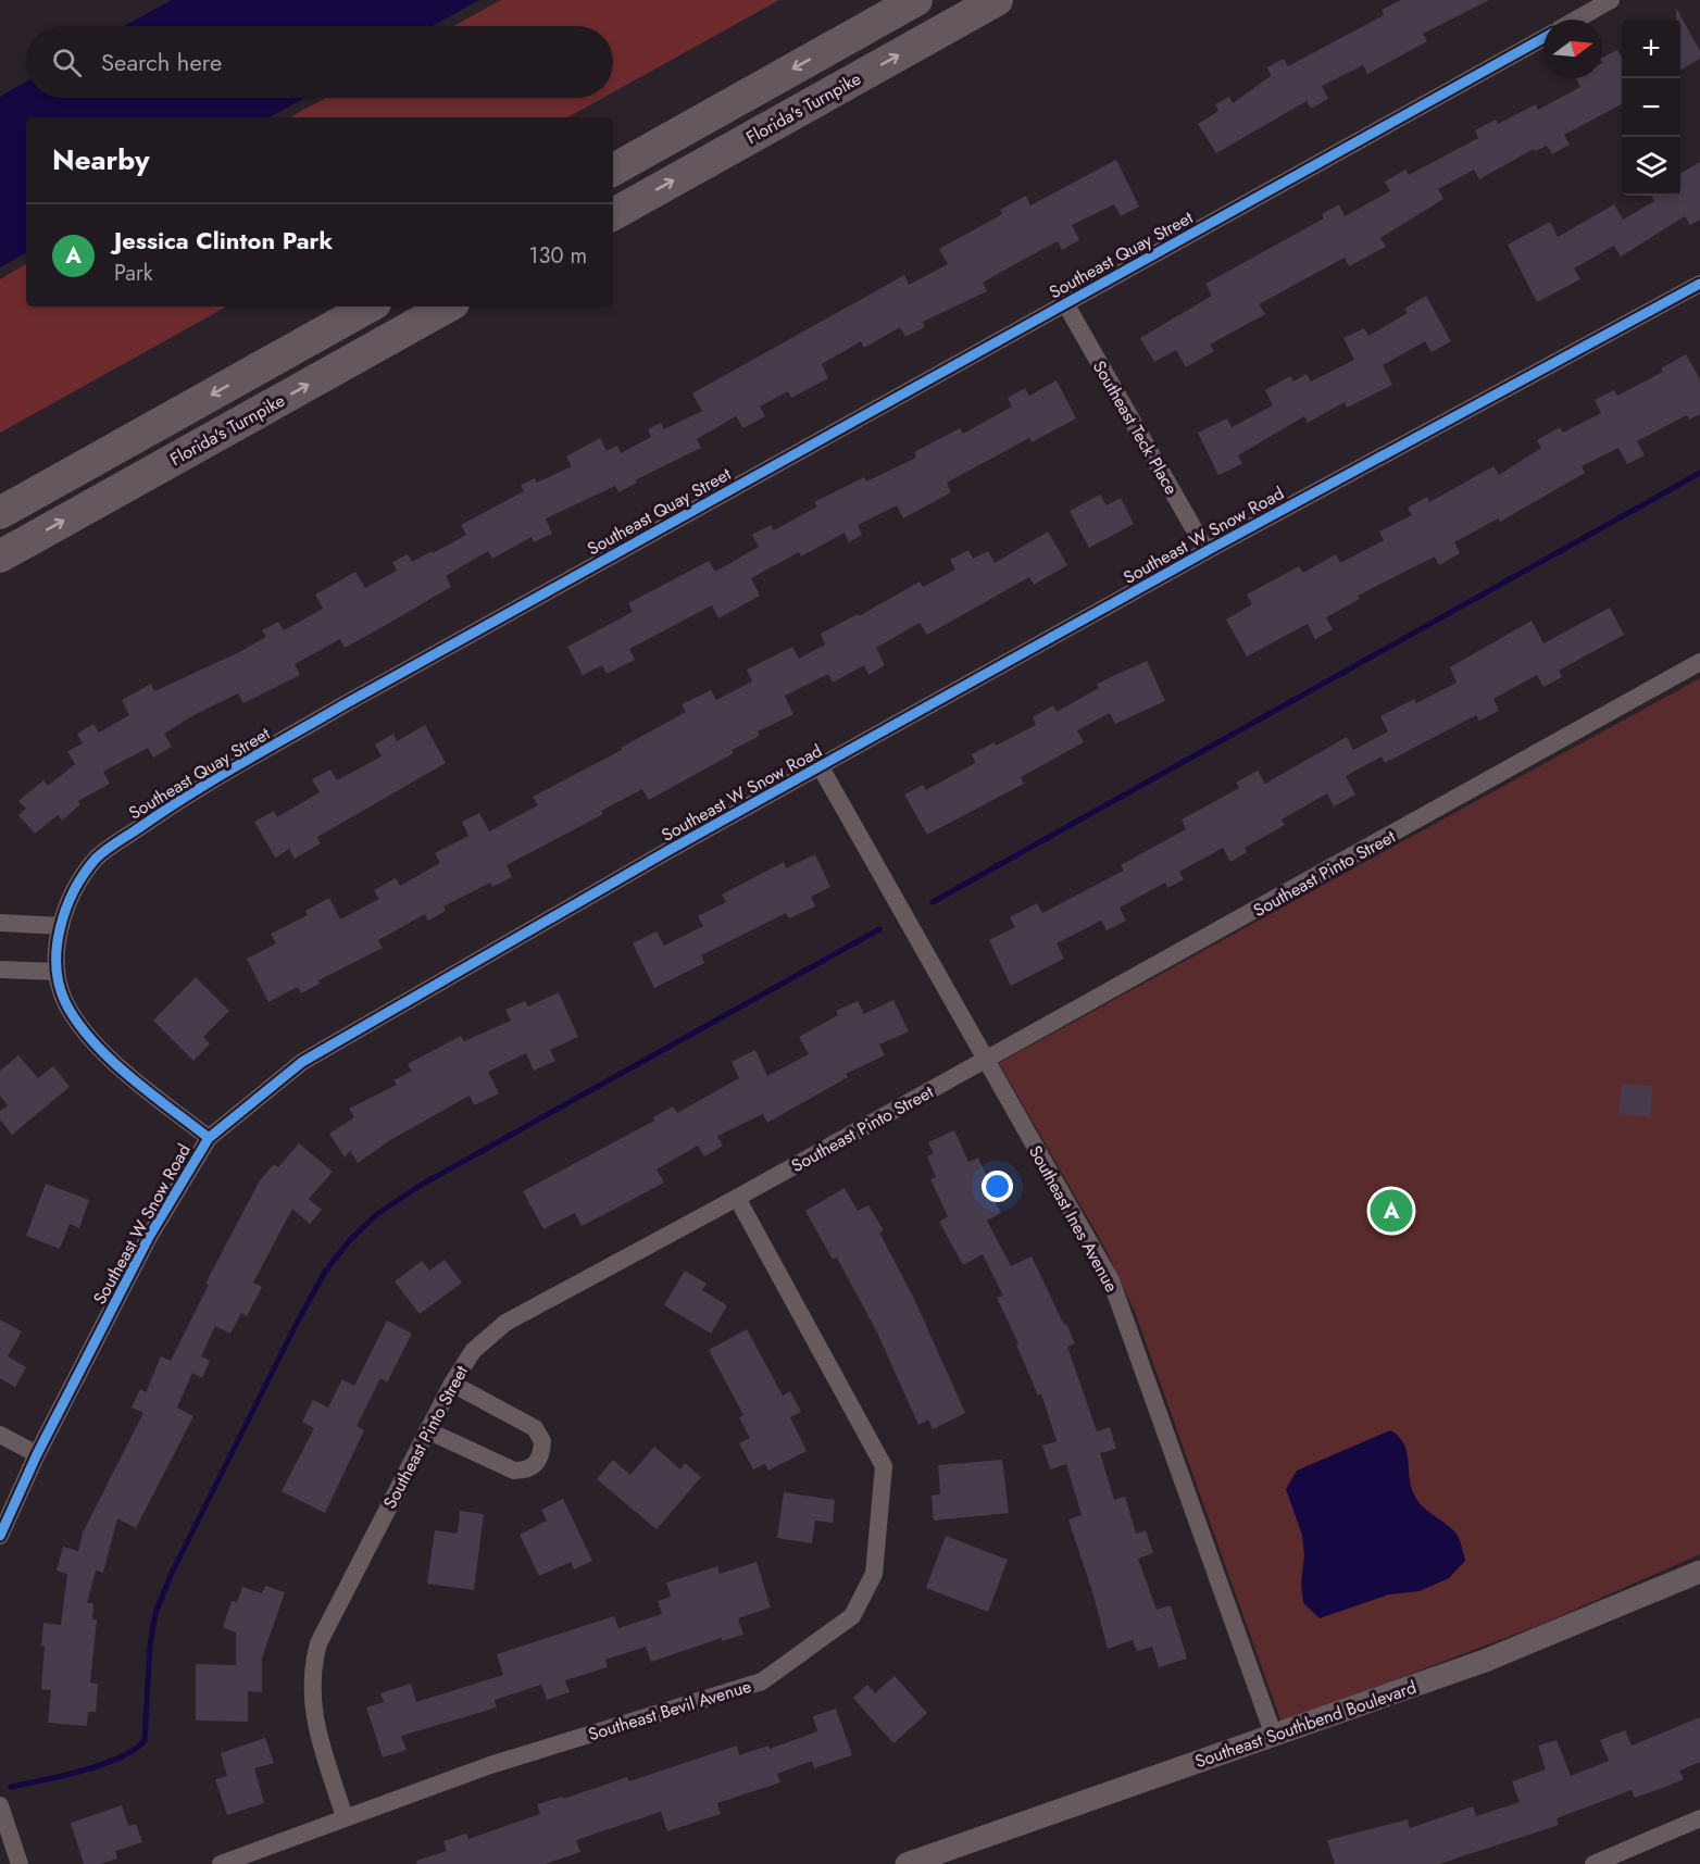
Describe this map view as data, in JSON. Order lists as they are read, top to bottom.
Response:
{
  "streets": {
    "highway": ["Florida's Turnpike"],
    "street": [
      "Southeast Quay Street",
      "Southeast Teck Place",
      "Southeast W Snow Road",
      "Southeast Pinto Street",
      "Southeast Ines Avenue",
      "Southeast Bevil Avenue",
      "Southeast Southbend Boulevard"
    ]
  },
  "crossings": [
    ["Southeast Quay Street", "Southeast Teck Place"],
    ["Southeast Quay Street", "Southeast W Snow Road"],
    ["Southeast Teck Place", "Southeast W Snow Road"],
    ["Southeast W Snow Road", "Southeast Ines Avenue"],
    ["Southeast Pinto Street", "Southeast Ines Avenue"],
    ["Southeast Pinto Street", "Southeast Bevil Avenue"],
    ["Southeast Ines Avenue", "Southeast Southbend Boulevard"]
  ],
  "north": "right",
  "page": {
    "map_buttons": ["+", "−"],
    "search": "Search here",
    "heading": "Nearby",
    "list": [
      {
        "mark": "A",
        "name": "Jessica Clinton Park",
        "note": "Park",
        "value": "130 m"
      }
    ],
    "pins": "A"
  }
}
